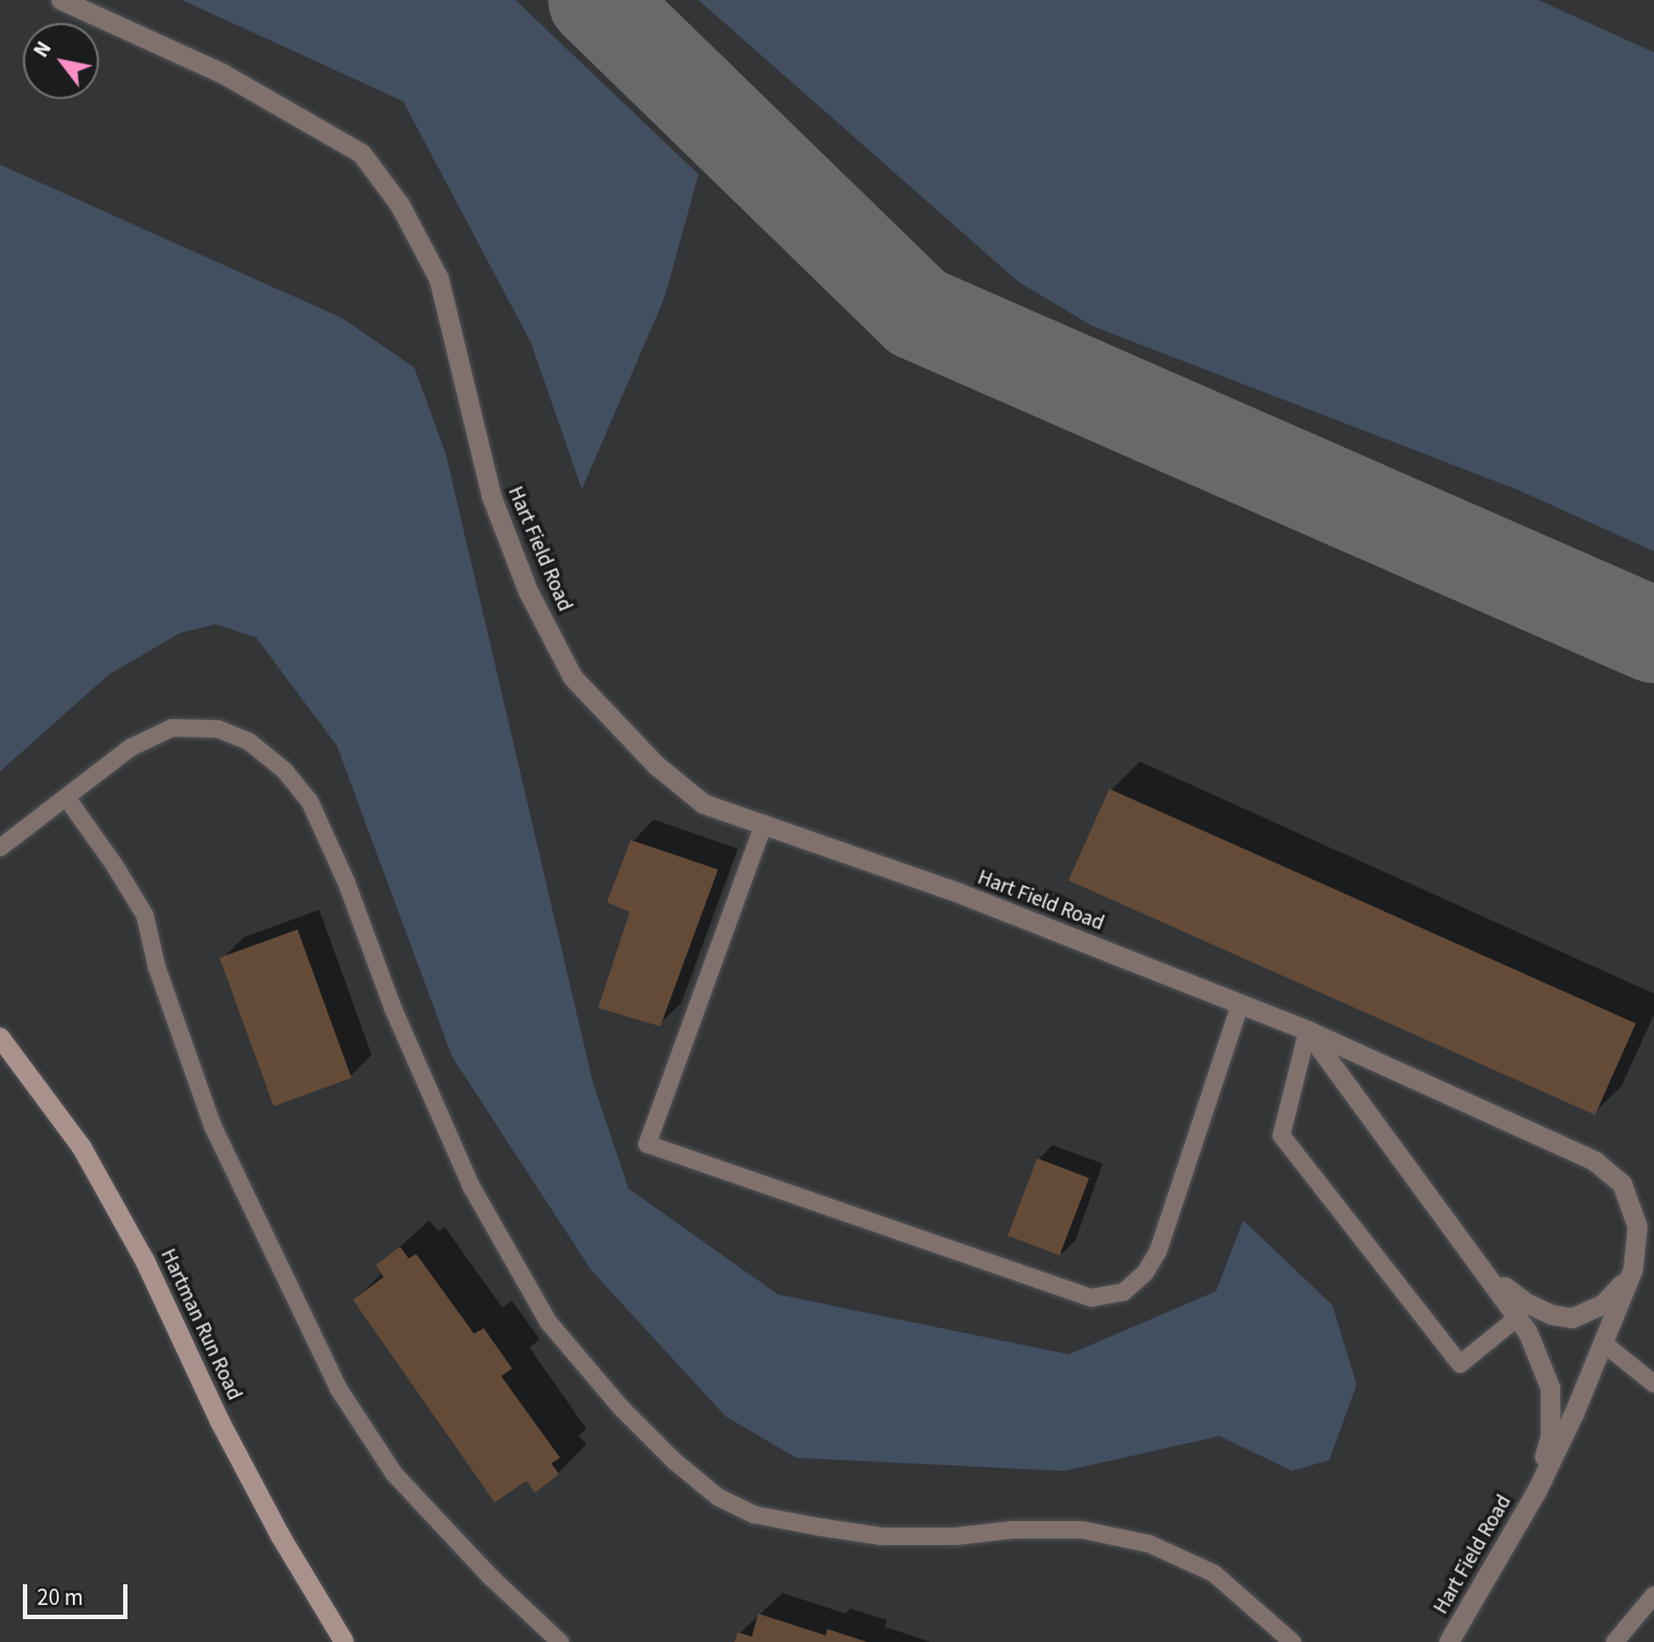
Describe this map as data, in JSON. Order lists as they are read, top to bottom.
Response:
{
  "streets": {
    "main road": ["Hartman Run Road"],
    "street": ["Hart Field Road"]
  },
  "scale_bar": "20 m",
  "north": "top left"
}
